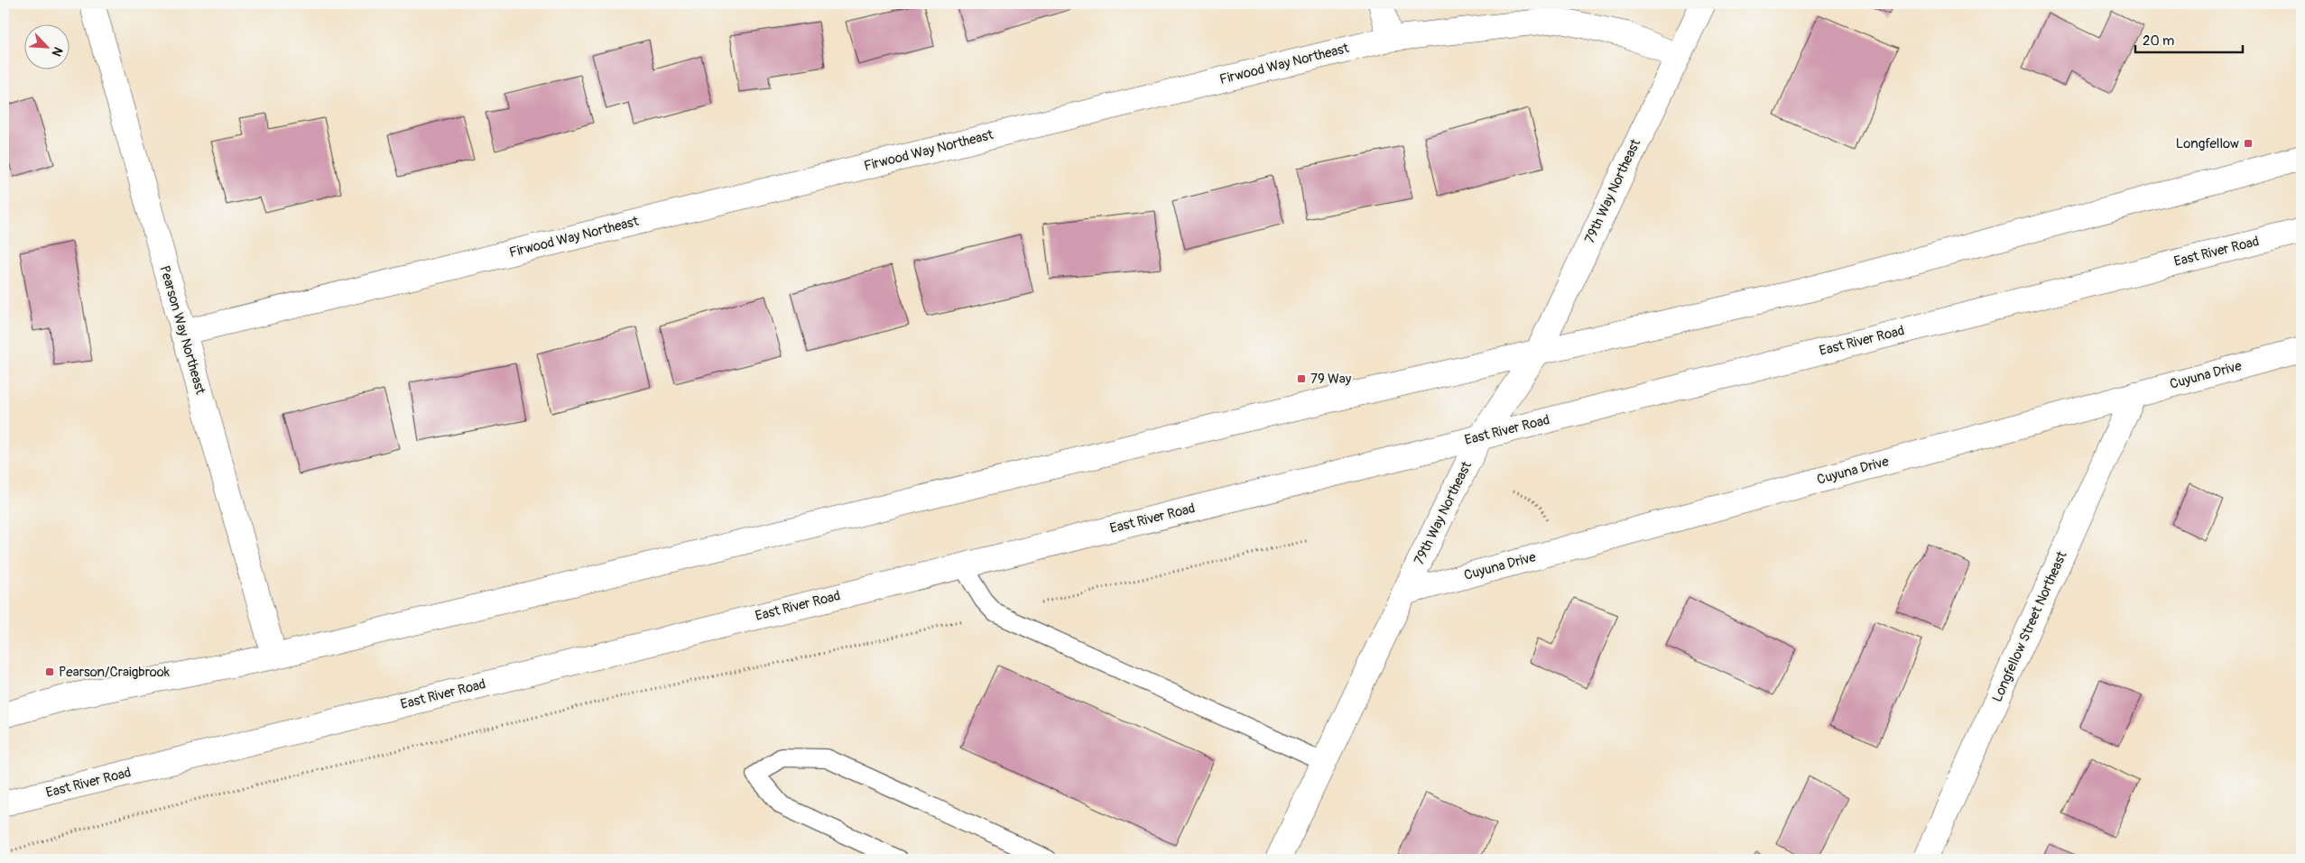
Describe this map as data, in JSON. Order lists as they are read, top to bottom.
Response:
{
  "streets": {
    "main road": [
      "Firwood Way Northeast",
      "79th Way Northeast",
      "East River Road",
      "Pearson Way Northeast",
      "Cuyuna Drive",
      "Longfellow Street Northeast"
    ]
  },
  "crossings": [
    ["Firwood Way Northeast", "79th Way Northeast"],
    ["Firwood Way Northeast", "Pearson Way Northeast"],
    ["79th Way Northeast", "East River Road"],
    ["79th Way Northeast", "Cuyuna Drive"],
    ["Cuyuna Drive", "Longfellow Street Northeast"]
  ],
  "places": {
    "transit": ["Longfellow", "79 Way", "Pearson/Craigbrook"]
  },
  "scale_bar": "20 m",
  "north": "bottom right"
}
